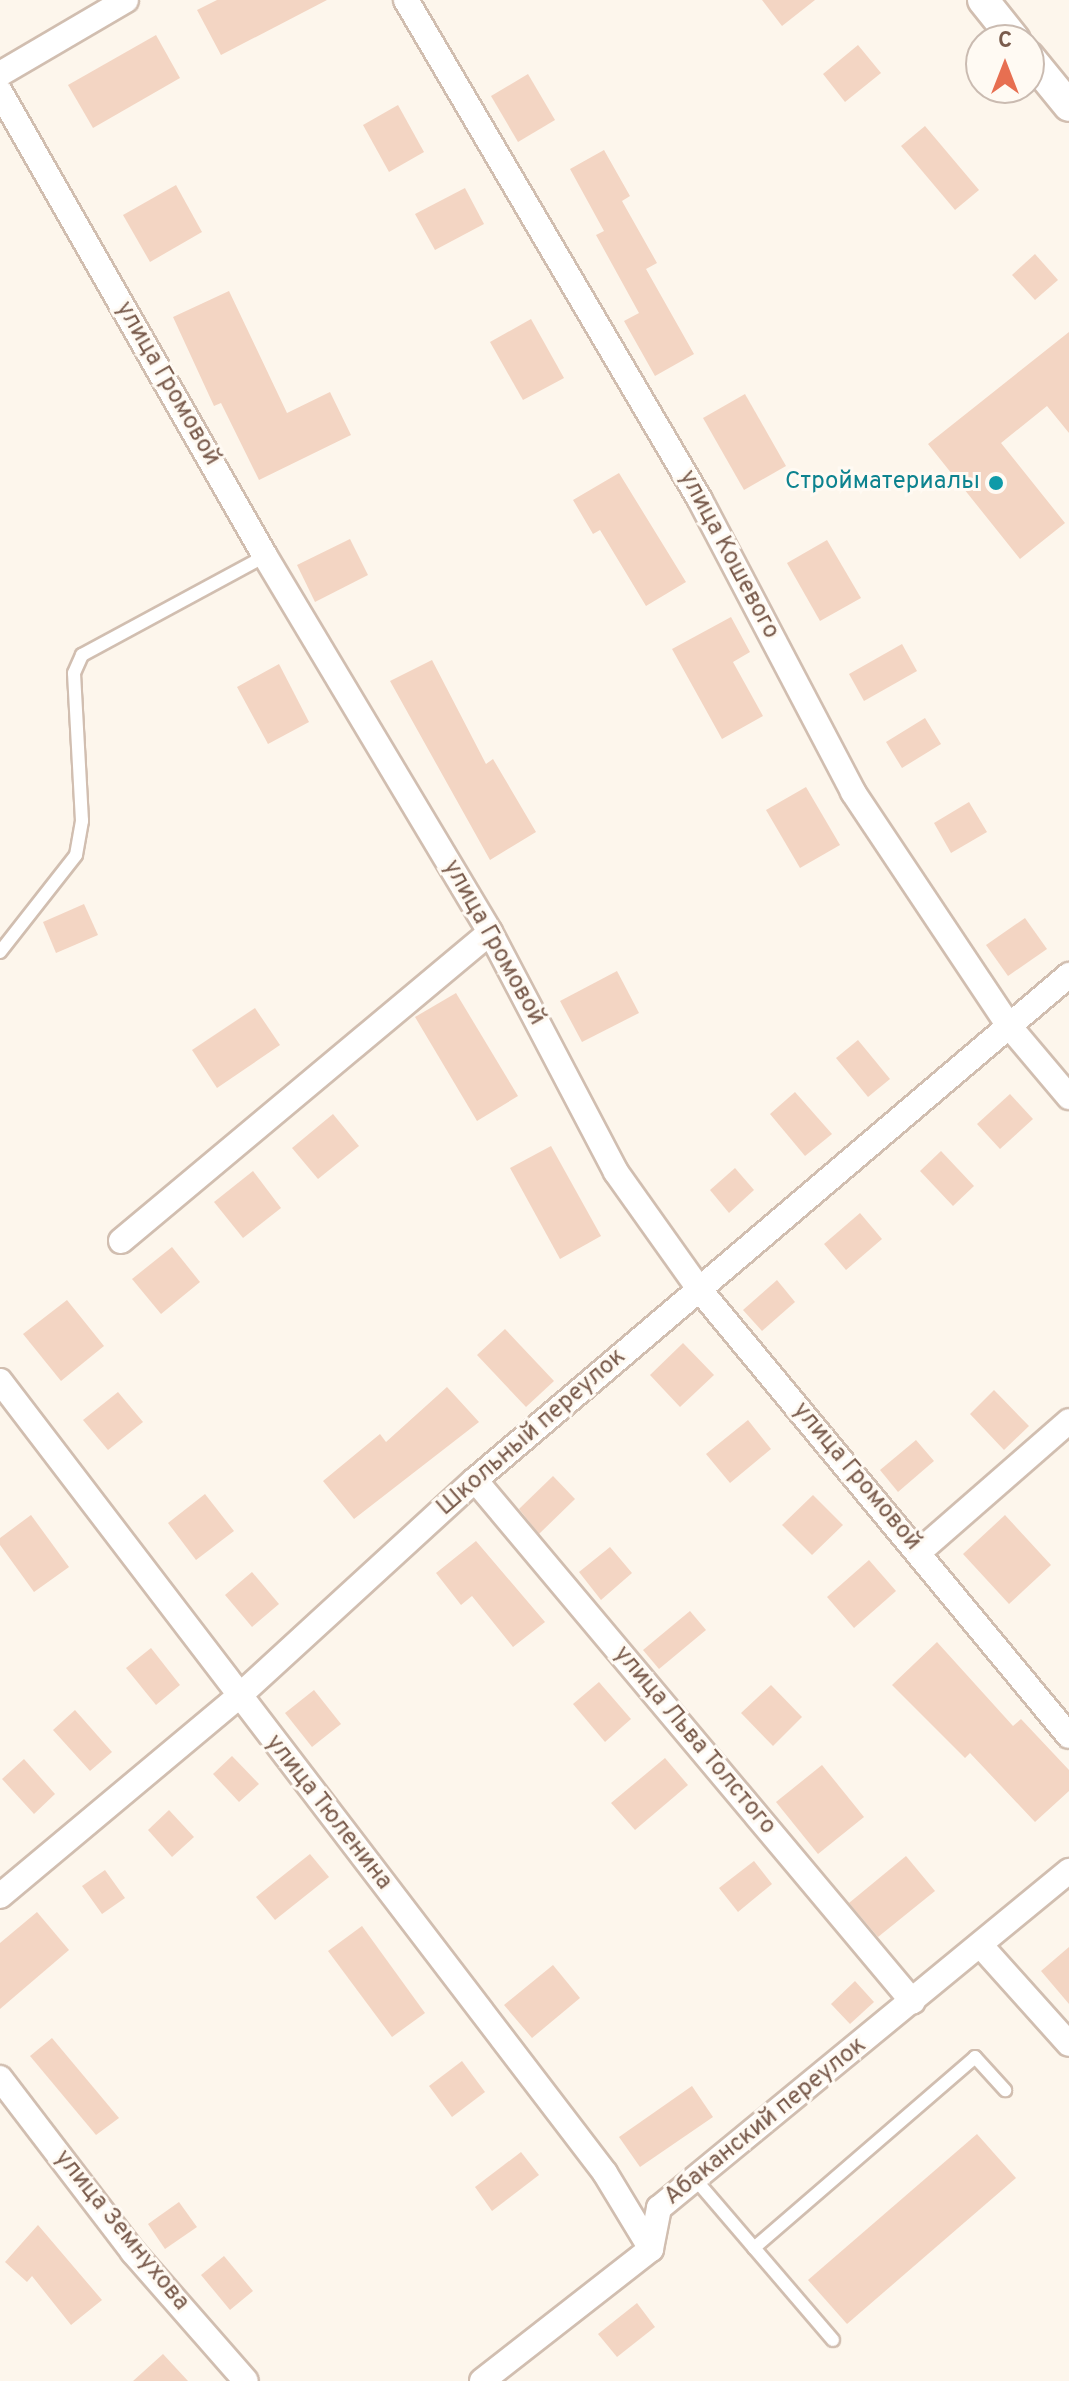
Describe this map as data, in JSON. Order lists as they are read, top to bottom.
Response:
{
  "streets": {
    "street": [
      "улица Громовой",
      "улица Кошевого",
      "Школьный переулок",
      "улица Льва Толстого",
      "улица Тюленина",
      "Абаканский переулок",
      "улица Земнухова"
    ]
  },
  "crossings": [
    ["улица Громовой", "Школьный переулок"],
    ["улица Кошевого", "Школьный переулок"],
    ["Школьный переулок", "улица Льва Толстого"],
    ["Школьный переулок", "улица Тюленина"],
    ["улица Льва Толстого", "Абаканский переулок"],
    ["улица Тюленина", "Абаканский переулок"]
  ],
  "places": ["Стройматериалы"],
  "north": "top"
}
